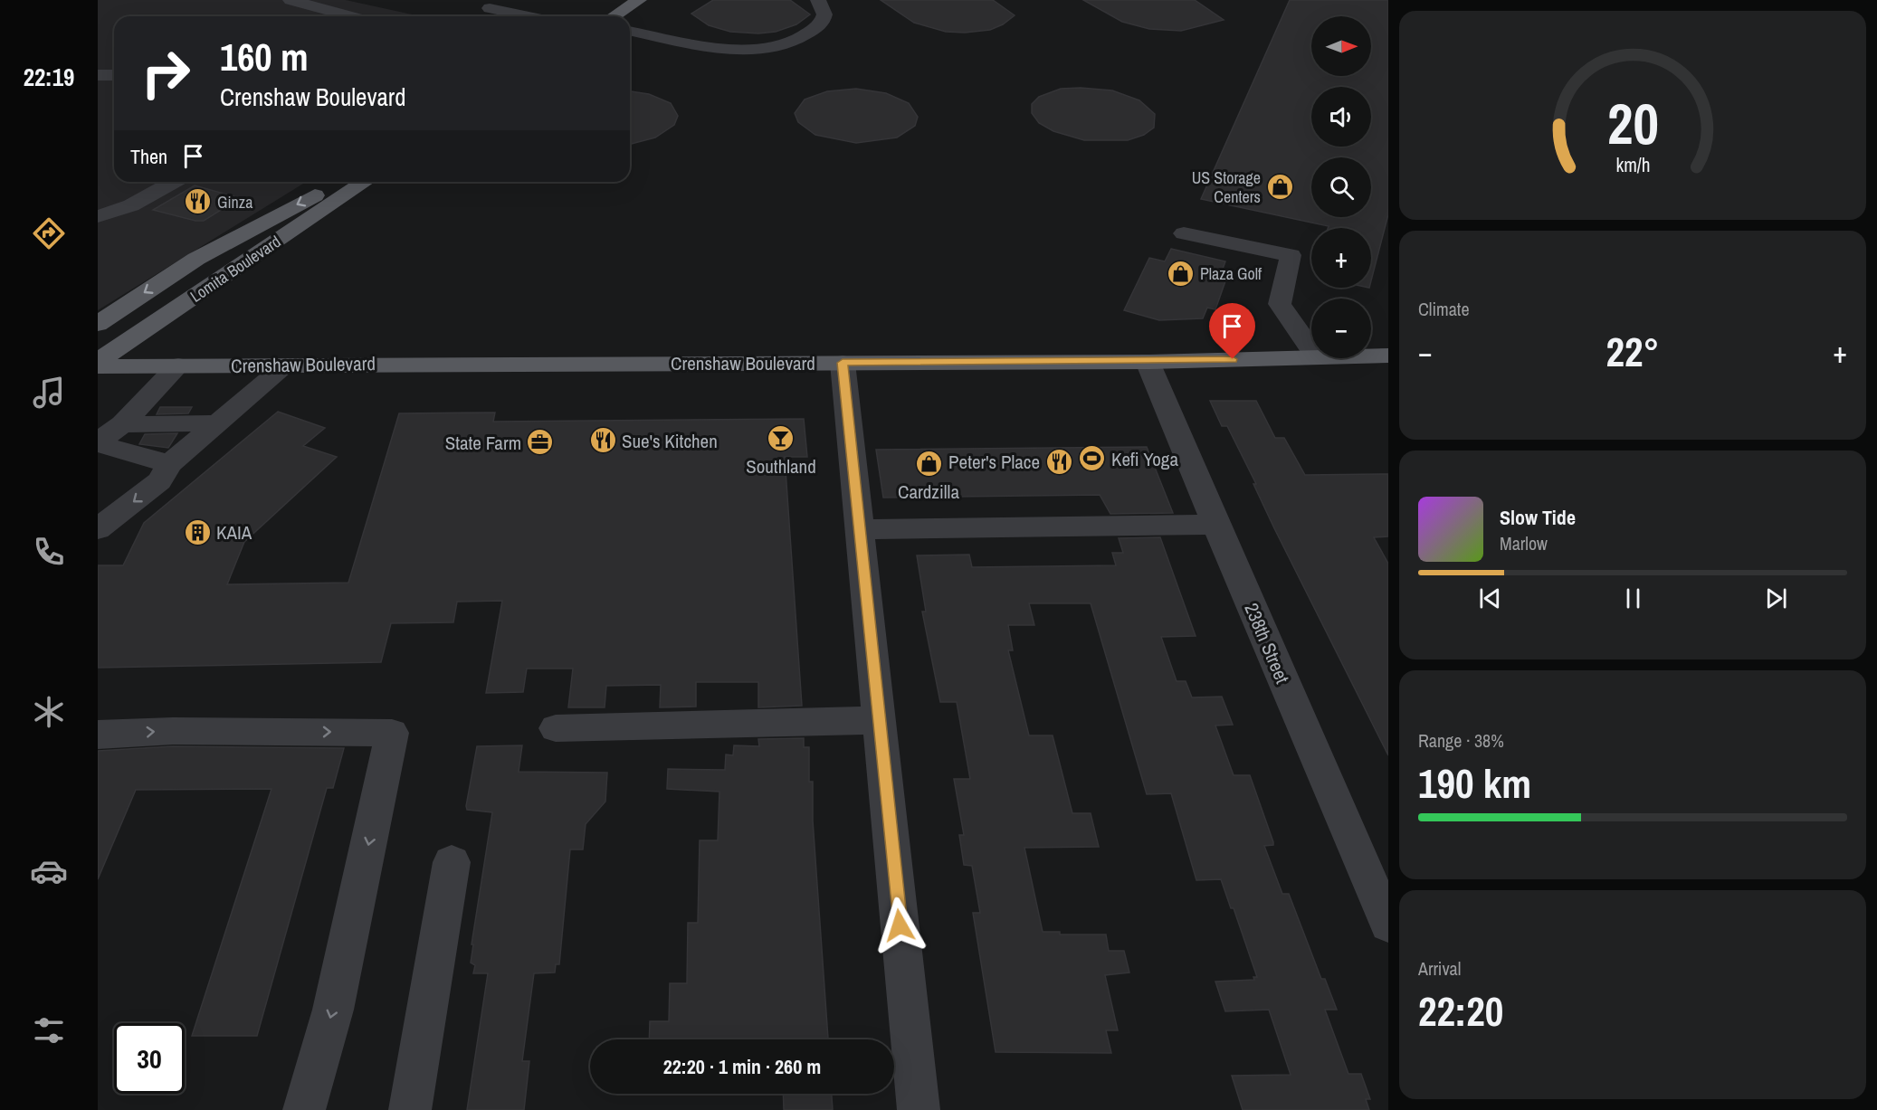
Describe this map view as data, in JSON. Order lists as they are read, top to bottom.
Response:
{
  "streets": {
    "main road": ["Lomita Boulevard", "Crenshaw Boulevard"],
    "street": ["238th Street"]
  },
  "crossings": [
    ["Crenshaw Boulevard", "238th Street"]
  ],
  "places": {
    "shop": ["US Storage Centers", "Plaza Golf", "Cardzilla"],
    "restaurant": ["Ginza", "Sue's Kitchen", "Peter's Place"],
    "bar": ["Southland"],
    "office": ["State Farm"],
    "sports": ["Kefi Yoga"],
    "building": ["KAIA"]
  },
  "north": "right",
  "page": {
    "tabs": "22:19",
    "map_buttons": ["+", "−"],
    "turn": ["160 m", "Crenshaw Boulevard"],
    "then": "Then",
    "tile": [
      "Climate",
      ["Range · 38%", "190 km"],
      ["Arrival", "22:20"]
    ],
    "heat": ["−", "22°", "+"],
    "song": ["Slow Tide", "Marlow"],
    "limit": "30",
    "trip": "22:20 · 1 min · 260 m",
    "gauge": ["20", "km/h"]
  }
}
